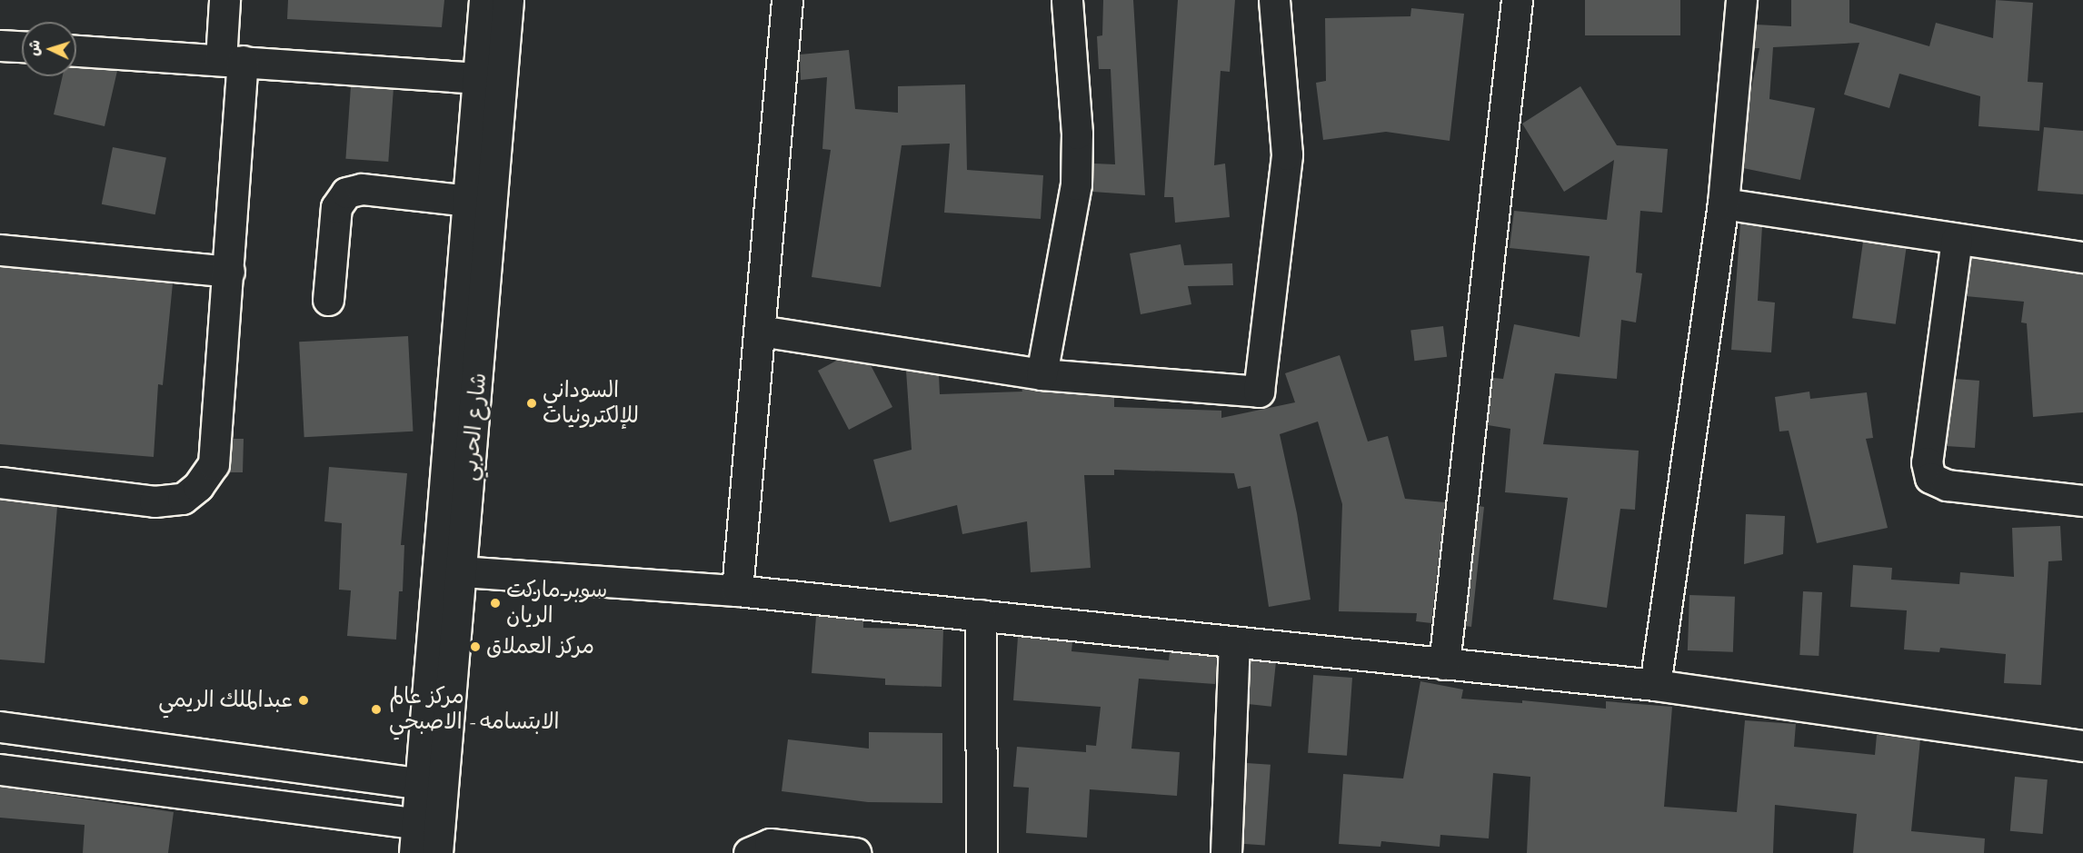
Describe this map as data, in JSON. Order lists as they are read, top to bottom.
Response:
{
  "streets": {
    "street": ["شارع الحربي"]
  },
  "places": [
    "السوداني للإلكترونيات",
    "سوبر ماركت الريان",
    "مركز العملاق",
    "عبدالملك الريمي",
    "مركز عالم الابتسامه - الاصبحي"
  ],
  "north": "left"
}
